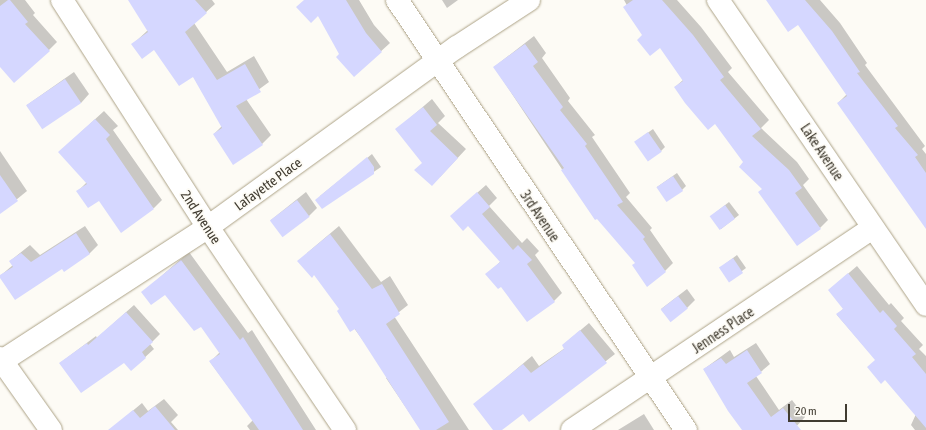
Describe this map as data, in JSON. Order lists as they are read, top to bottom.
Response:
{
  "streets": {
    "street": [
      "Lake Avenue",
      "Lafayette Place",
      "3rd Avenue",
      "2nd Avenue",
      "Jenness Place"
    ]
  },
  "crossings": [
    ["Lake Avenue", "Jenness Place"],
    ["Lafayette Place", "3rd Avenue"],
    ["Lafayette Place", "2nd Avenue"],
    ["3rd Avenue", "Jenness Place"]
  ],
  "scale_bar": "20 m"
}
